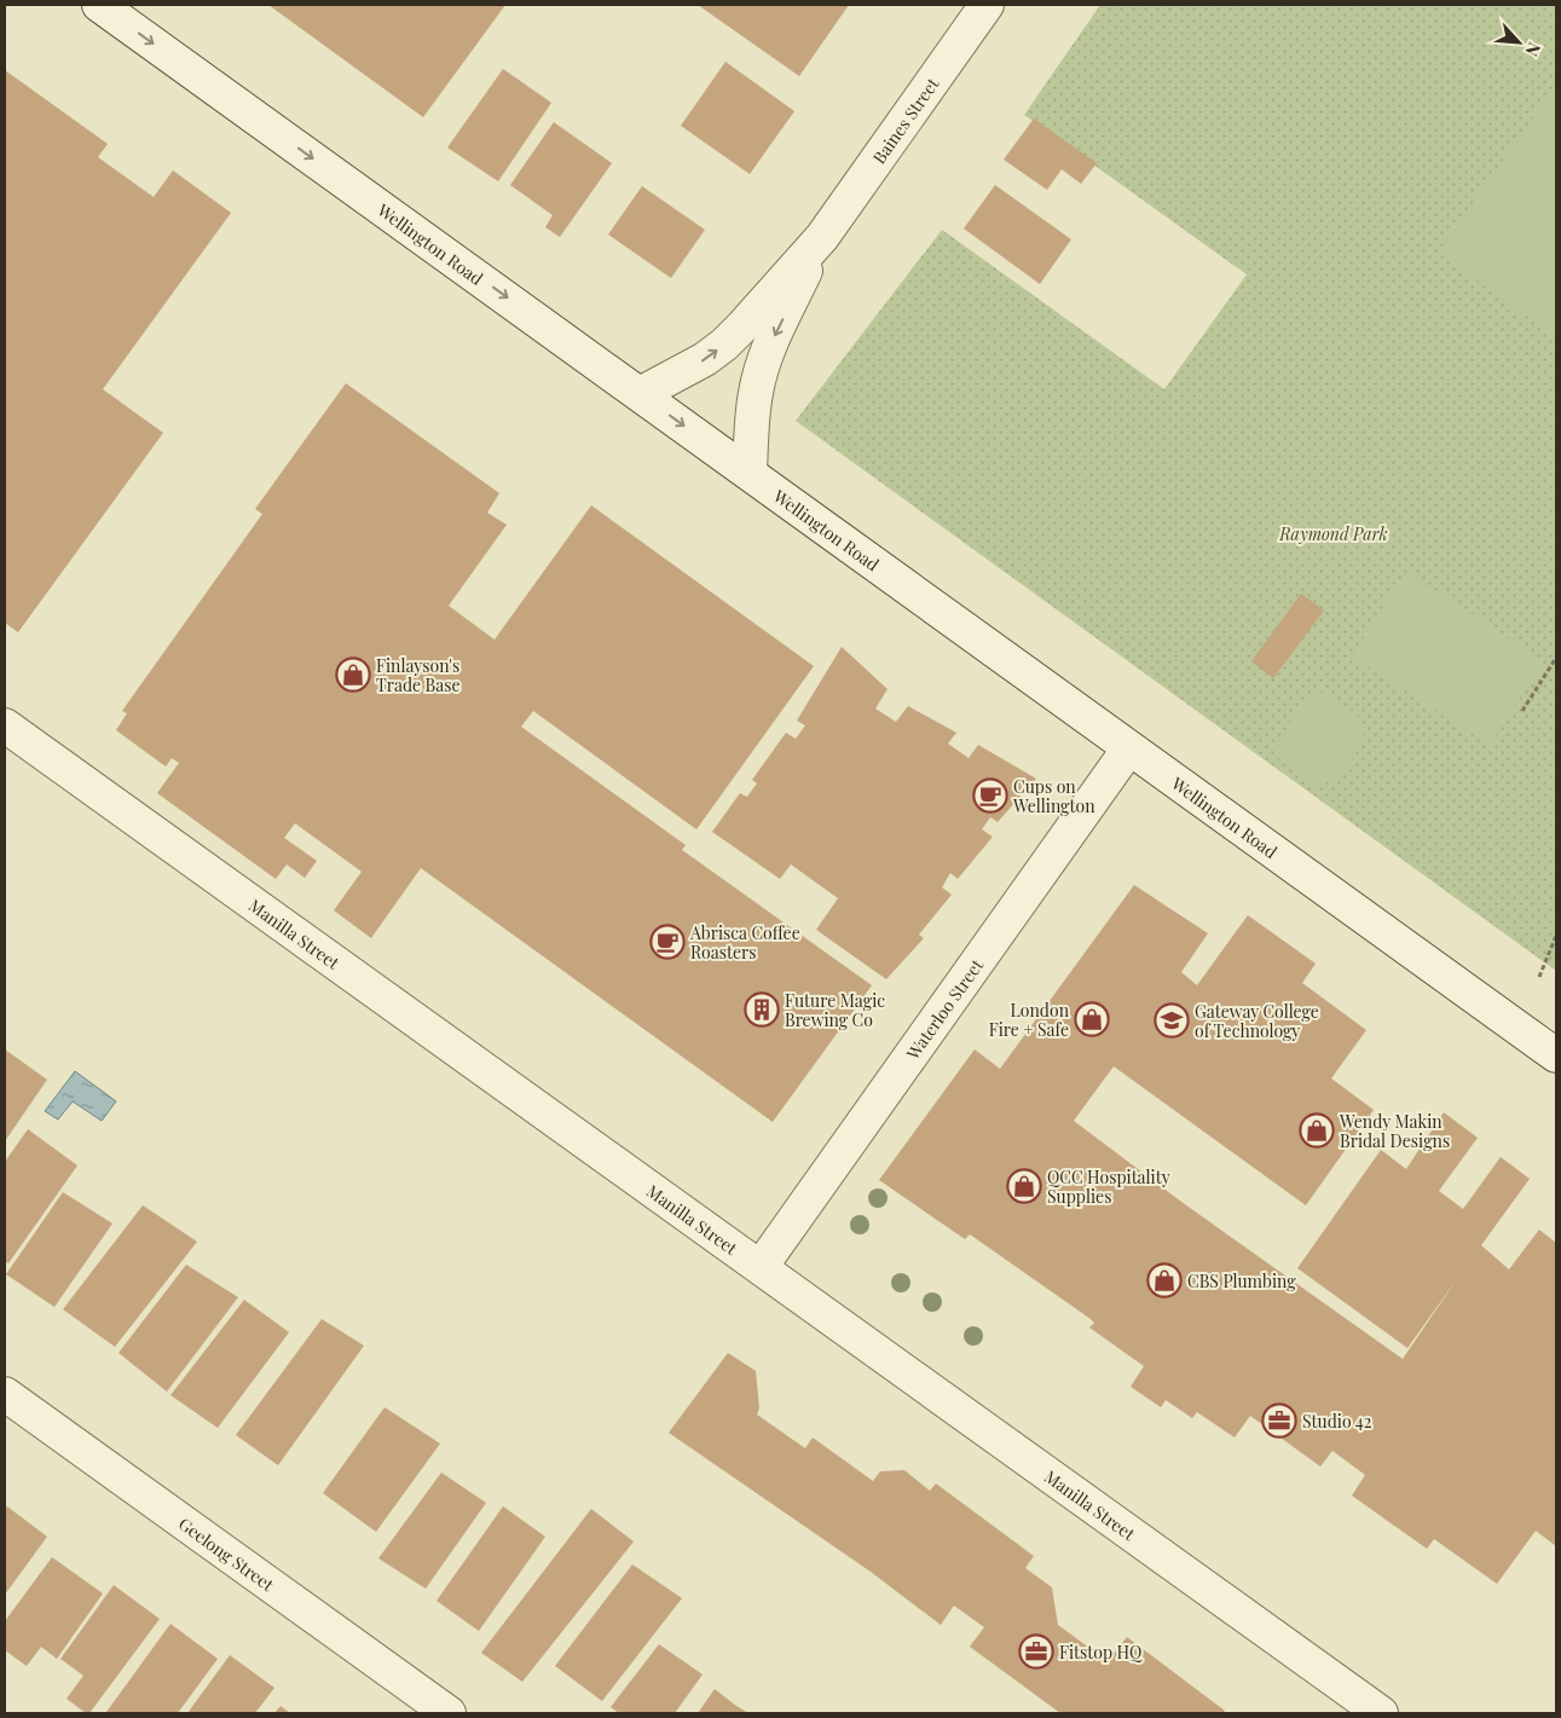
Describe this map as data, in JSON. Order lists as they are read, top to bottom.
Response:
{
  "streets": {
    "street": [
      "Baines Street",
      "Wellington Road",
      "Manilla Street",
      "Waterloo Street",
      "Geelong Street"
    ]
  },
  "crossings": [
    ["Baines Street", "Wellington Road"],
    ["Wellington Road", "Waterloo Street"],
    ["Manilla Street", "Waterloo Street"]
  ],
  "one_way": ["Wellington Road"],
  "parks": ["Raymond Park"],
  "places": {
    "shop": [
      "Finlayson's Trade Base",
      "London Fire + Safe",
      "Wendy Makin Bridal Designs",
      "QCC Hospitality Supplies",
      "CBS Plumbing"
    ],
    "cafe": ["Cups on Wellington", "Abrisca Coffee Roasters"],
    "building": ["Future Magic Brewing Co"],
    "school or university": ["Gateway College of Technology"],
    "office": ["Studio 42", "Fitstop HQ"]
  },
  "north": "bottom right"
}
